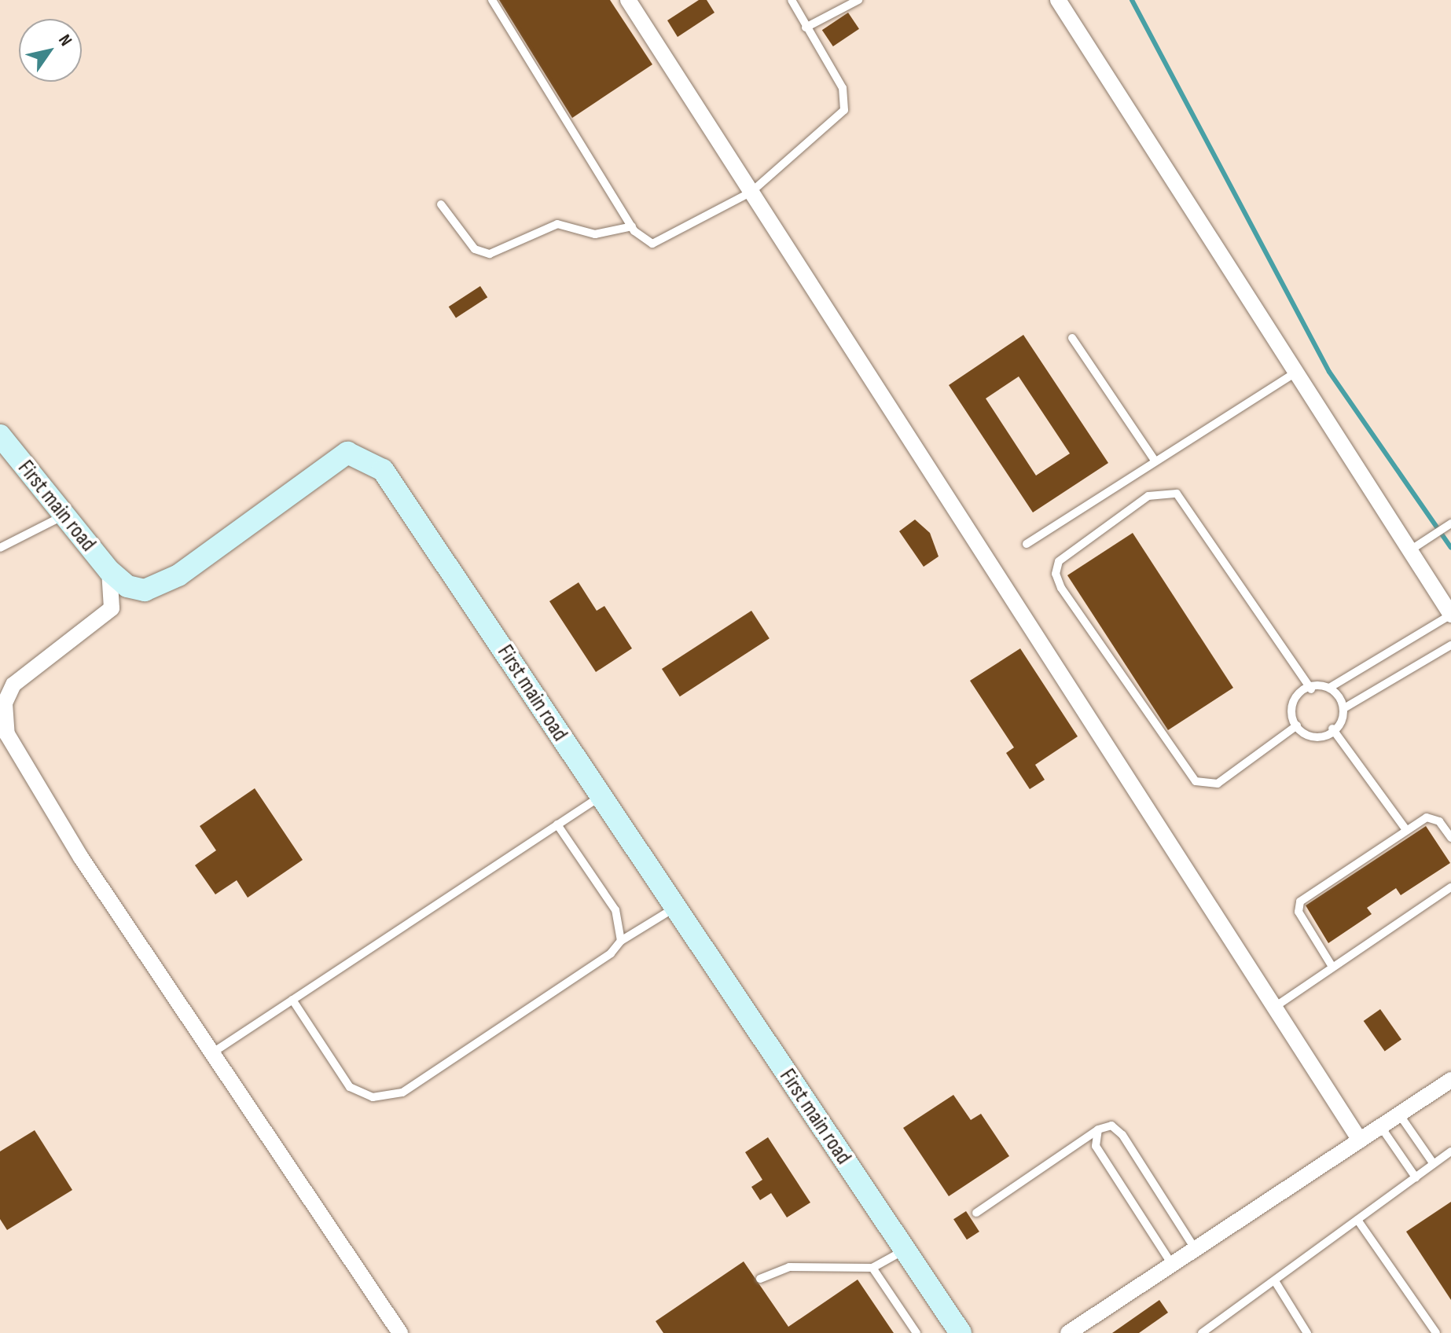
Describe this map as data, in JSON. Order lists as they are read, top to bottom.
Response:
{
  "streets": {
    "street": ["First main road"]
  },
  "north": "top right"
}
